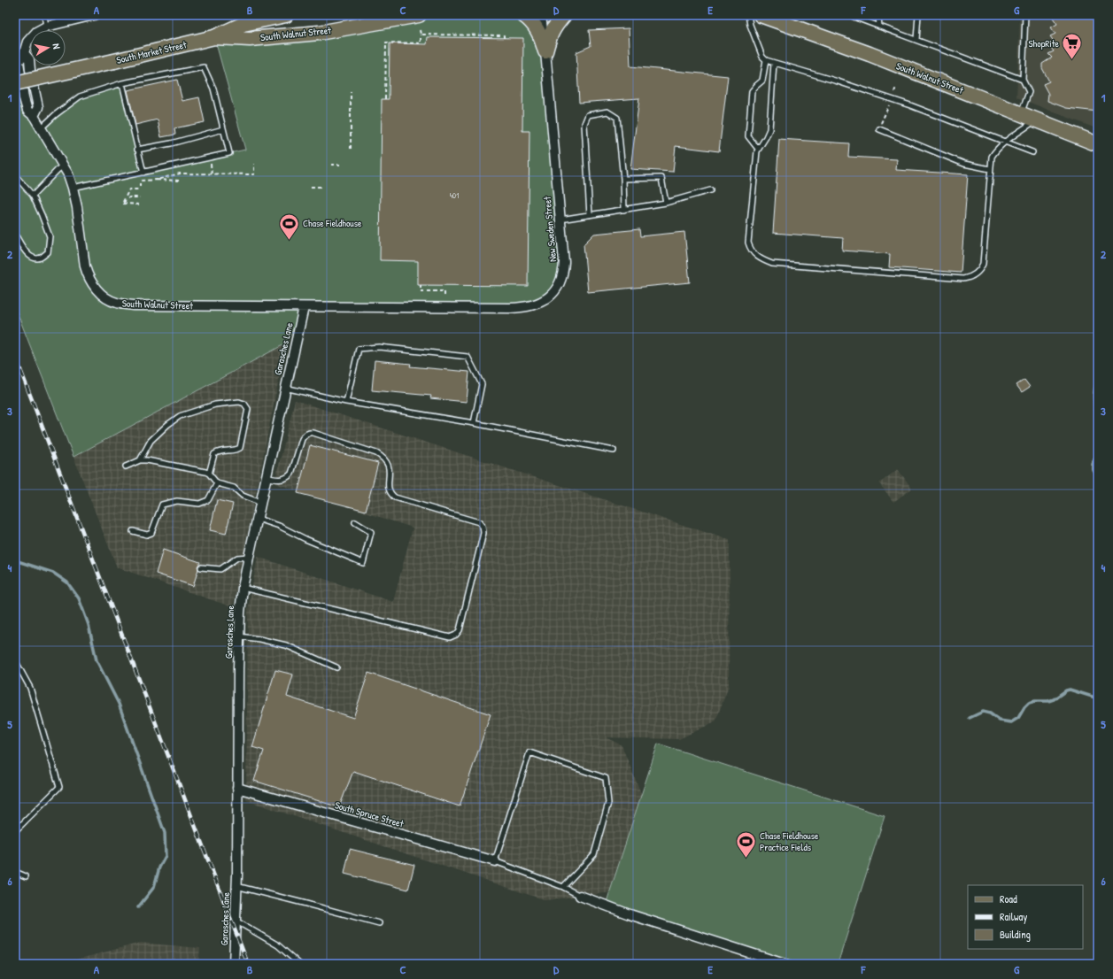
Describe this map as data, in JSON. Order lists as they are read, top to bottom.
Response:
{
  "streets": {
    "main road": ["South Walnut Street", "South Market Street"],
    "street": ["New Sweden Street", "Garasches Lane", "South Spruce Street"]
  },
  "crossings": [
    ["South Walnut Street", "South Market Street"],
    ["South Walnut Street", "New Sweden Street"],
    ["South Walnut Street", "Garasches Lane"],
    ["New Sweden Street", "Garasches Lane"],
    ["Garasches Lane", "South Spruce Street"]
  ],
  "places": {
    "supermarket": ["ShopRite"],
    "sports": ["Chase Fieldhouse", "Chase Fieldhouse Practice Fields"]
  },
  "house_numbers": ["401"],
  "legend": ["Road", "Railway", "Building"],
  "north": "right",
  "grid": {
    "columns": [
      "A",
      "B",
      "C",
      "D",
      "E",
      "F",
      "G"
    ],
    "rows": [
      "1",
      "2",
      "3",
      "4",
      "5",
      "6"
    ]
  }
}
